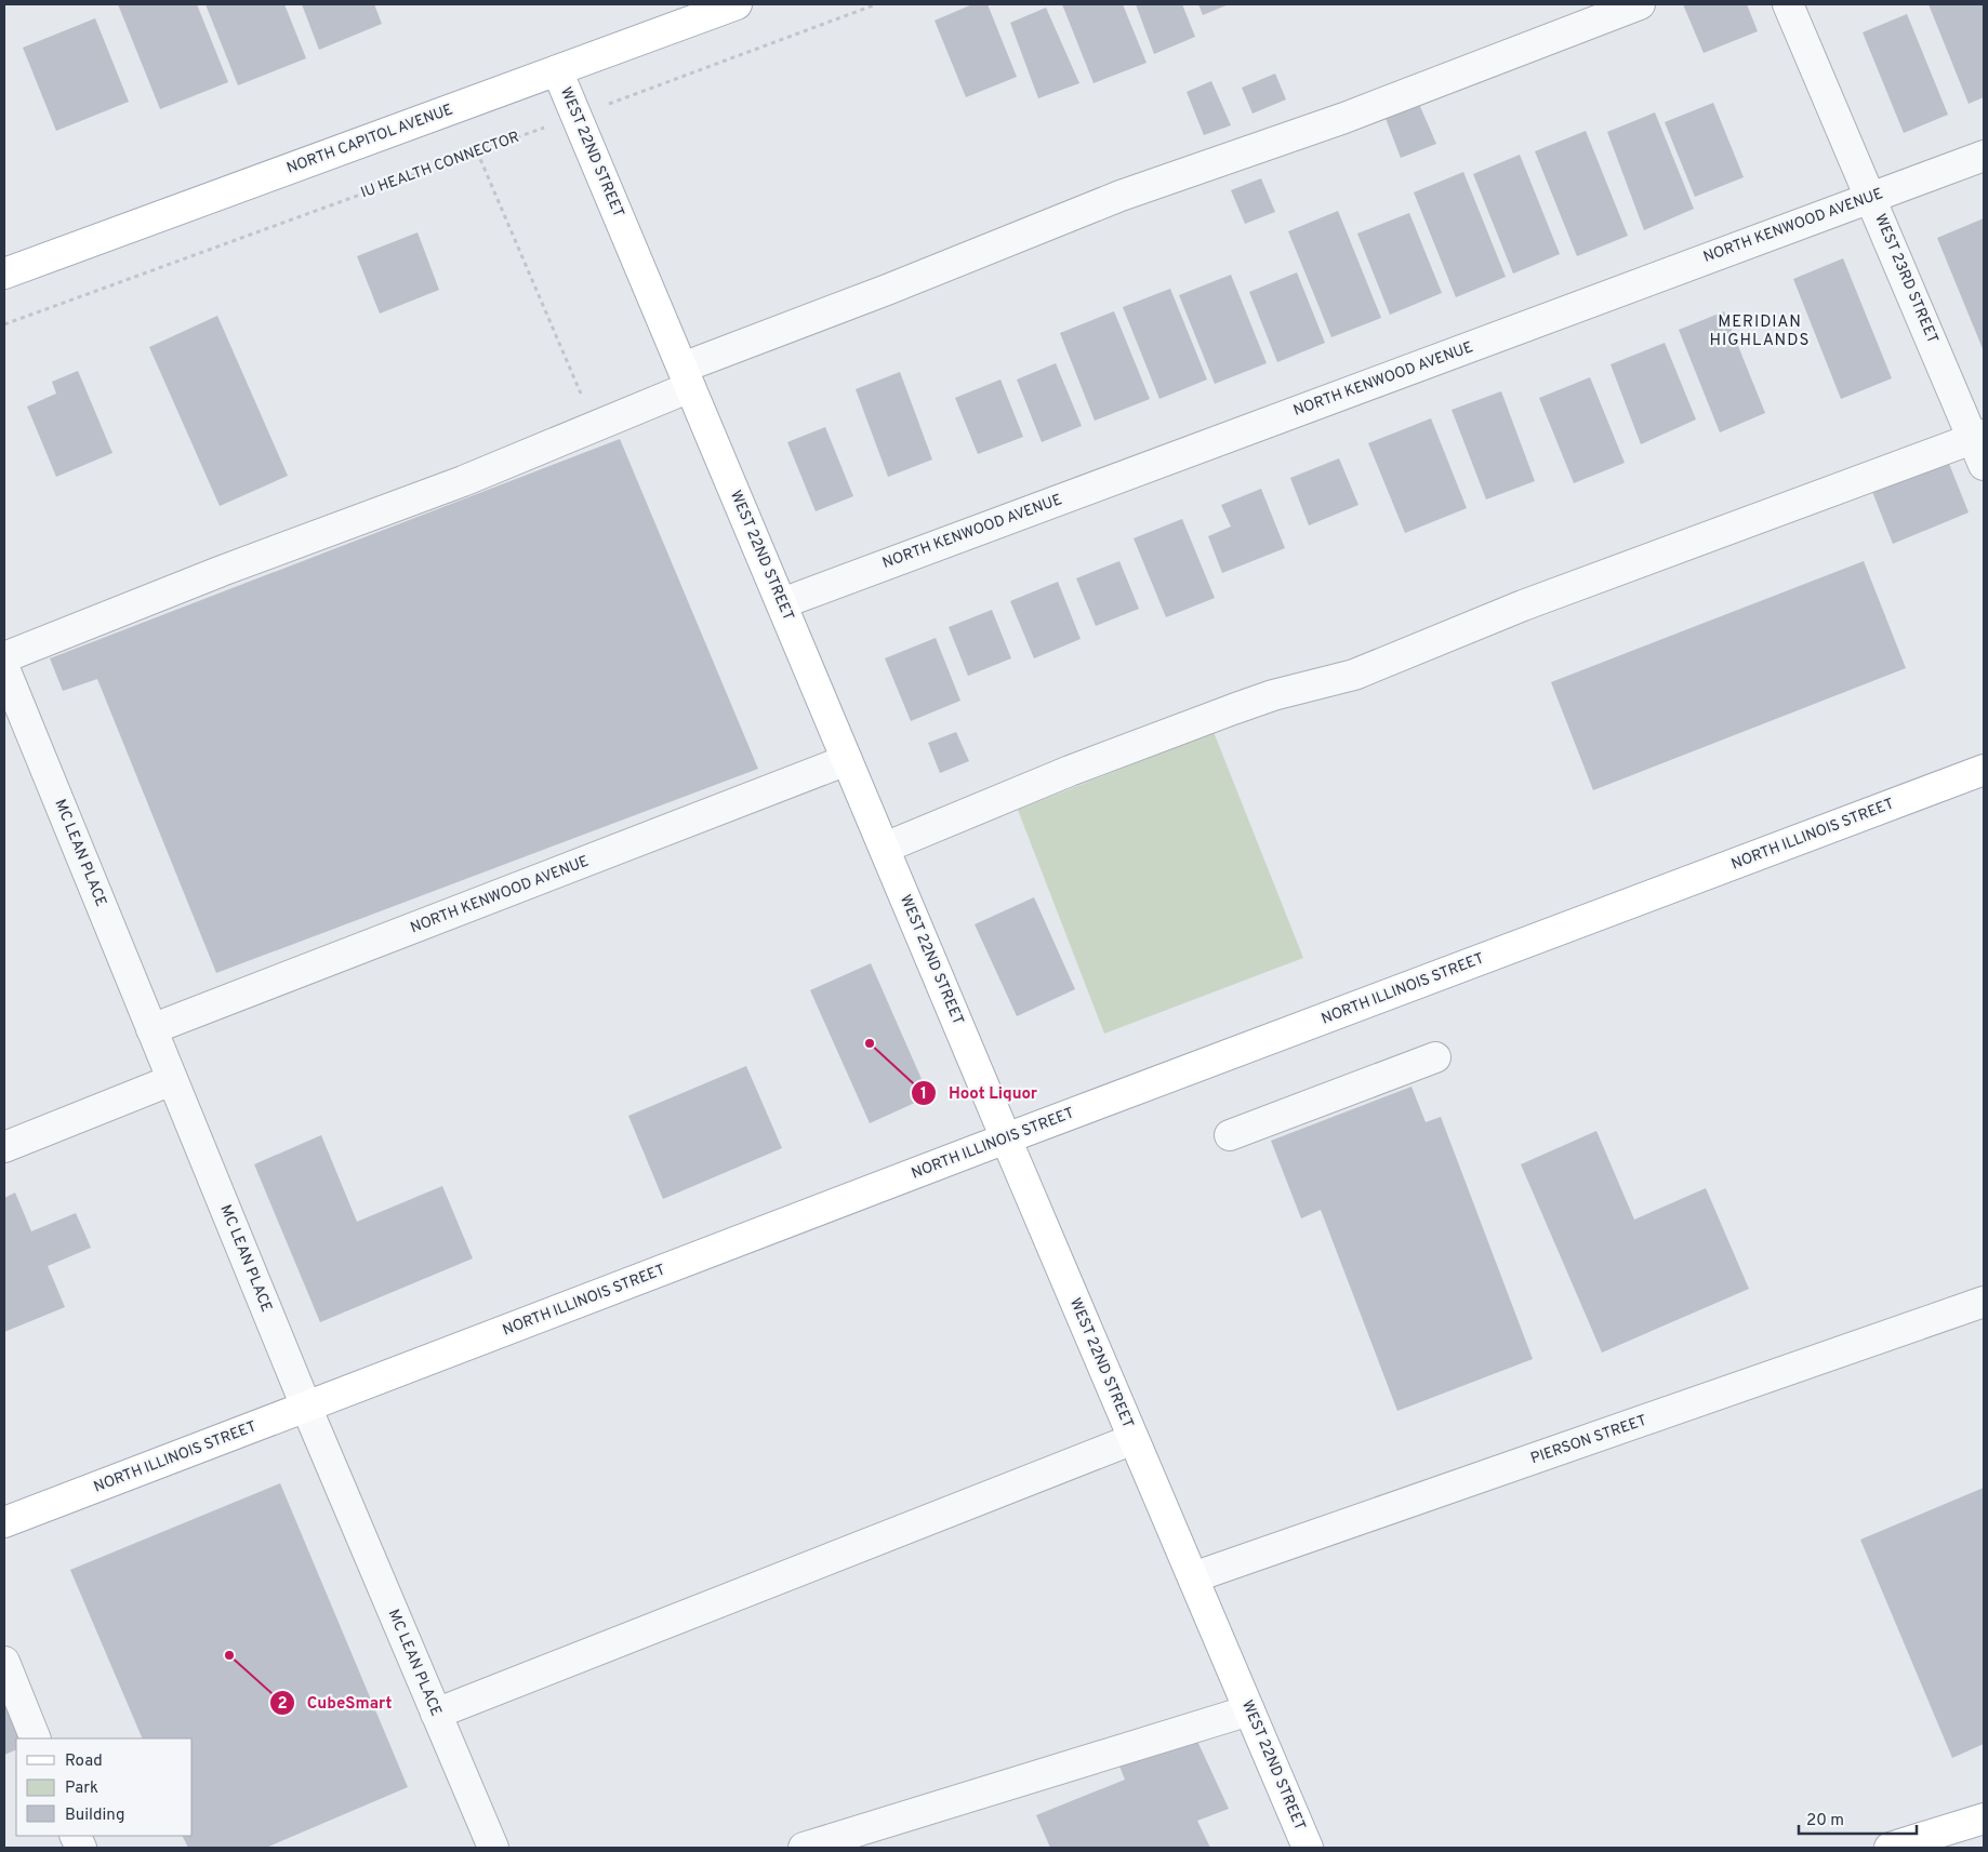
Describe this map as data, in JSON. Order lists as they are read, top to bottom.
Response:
{
  "streets": {
    "main road": ["NORTH CAPITOL AVENUE", "WEST 22ND STREET", "NORTH ILLINOIS STREET"],
    "street": [
      "NORTH KENWOOD AVENUE",
      "WEST 23RD STREET",
      "MC LEAN PLACE",
      "PIERSON STREET"
    ],
    "path": ["IU HEALTH CONNECTOR"]
  },
  "crossings": [
    ["NORTH CAPITOL AVENUE", "WEST 22ND STREET"],
    ["WEST 22ND STREET", "IU HEALTH CONNECTOR"],
    ["WEST 22ND STREET", "NORTH KENWOOD AVENUE"],
    ["WEST 22ND STREET", "NORTH ILLINOIS STREET"],
    ["WEST 22ND STREET", "PIERSON STREET"],
    ["NORTH KENWOOD AVENUE", "WEST 23RD STREET"],
    ["NORTH KENWOOD AVENUE", "MC LEAN PLACE"],
    ["NORTH ILLINOIS STREET", "MC LEAN PLACE"]
  ],
  "districts": ["MERIDIAN HIGHLANDS"],
  "places": ["Hoot Liquor", "CubeSmart"],
  "legend": ["Road", "Park", "Building"],
  "scale_bar": "20 m"
}
